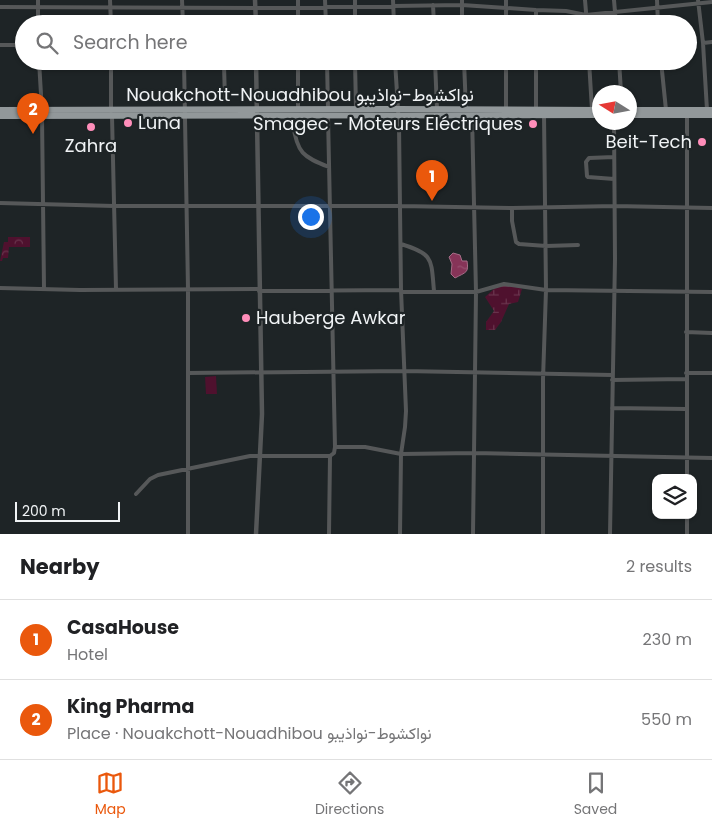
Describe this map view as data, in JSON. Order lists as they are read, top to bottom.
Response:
{
  "streets": {
    "highway": ["Nouakchott-Nouadhibou نواكشوط-نواذيبو"]
  },
  "places": [
    "Luna",
    "Smagec - Moteurs Eléctriques",
    "Zahra",
    "Beit-Tech",
    "Hauberge Awkar"
  ],
  "scale_bar": "200 m",
  "north": "left",
  "page": {
    "search": "Search here",
    "pins": ["2", "1"],
    "scale": "200 m",
    "heading": ["Nearby", "2 results"],
    "list": [
      {
        "mark": "1",
        "name": "CasaHouse",
        "note": "Hotel",
        "value": "230 m"
      },
      {
        "mark": "2",
        "name": "King Pharma",
        "note": "Place · Nouakchott-Nouadhibou نواكشوط-نواذيبو",
        "value": "550 m"
      }
    ],
    "nav": ["Map", "Directions", "Saved"]
  }
}
